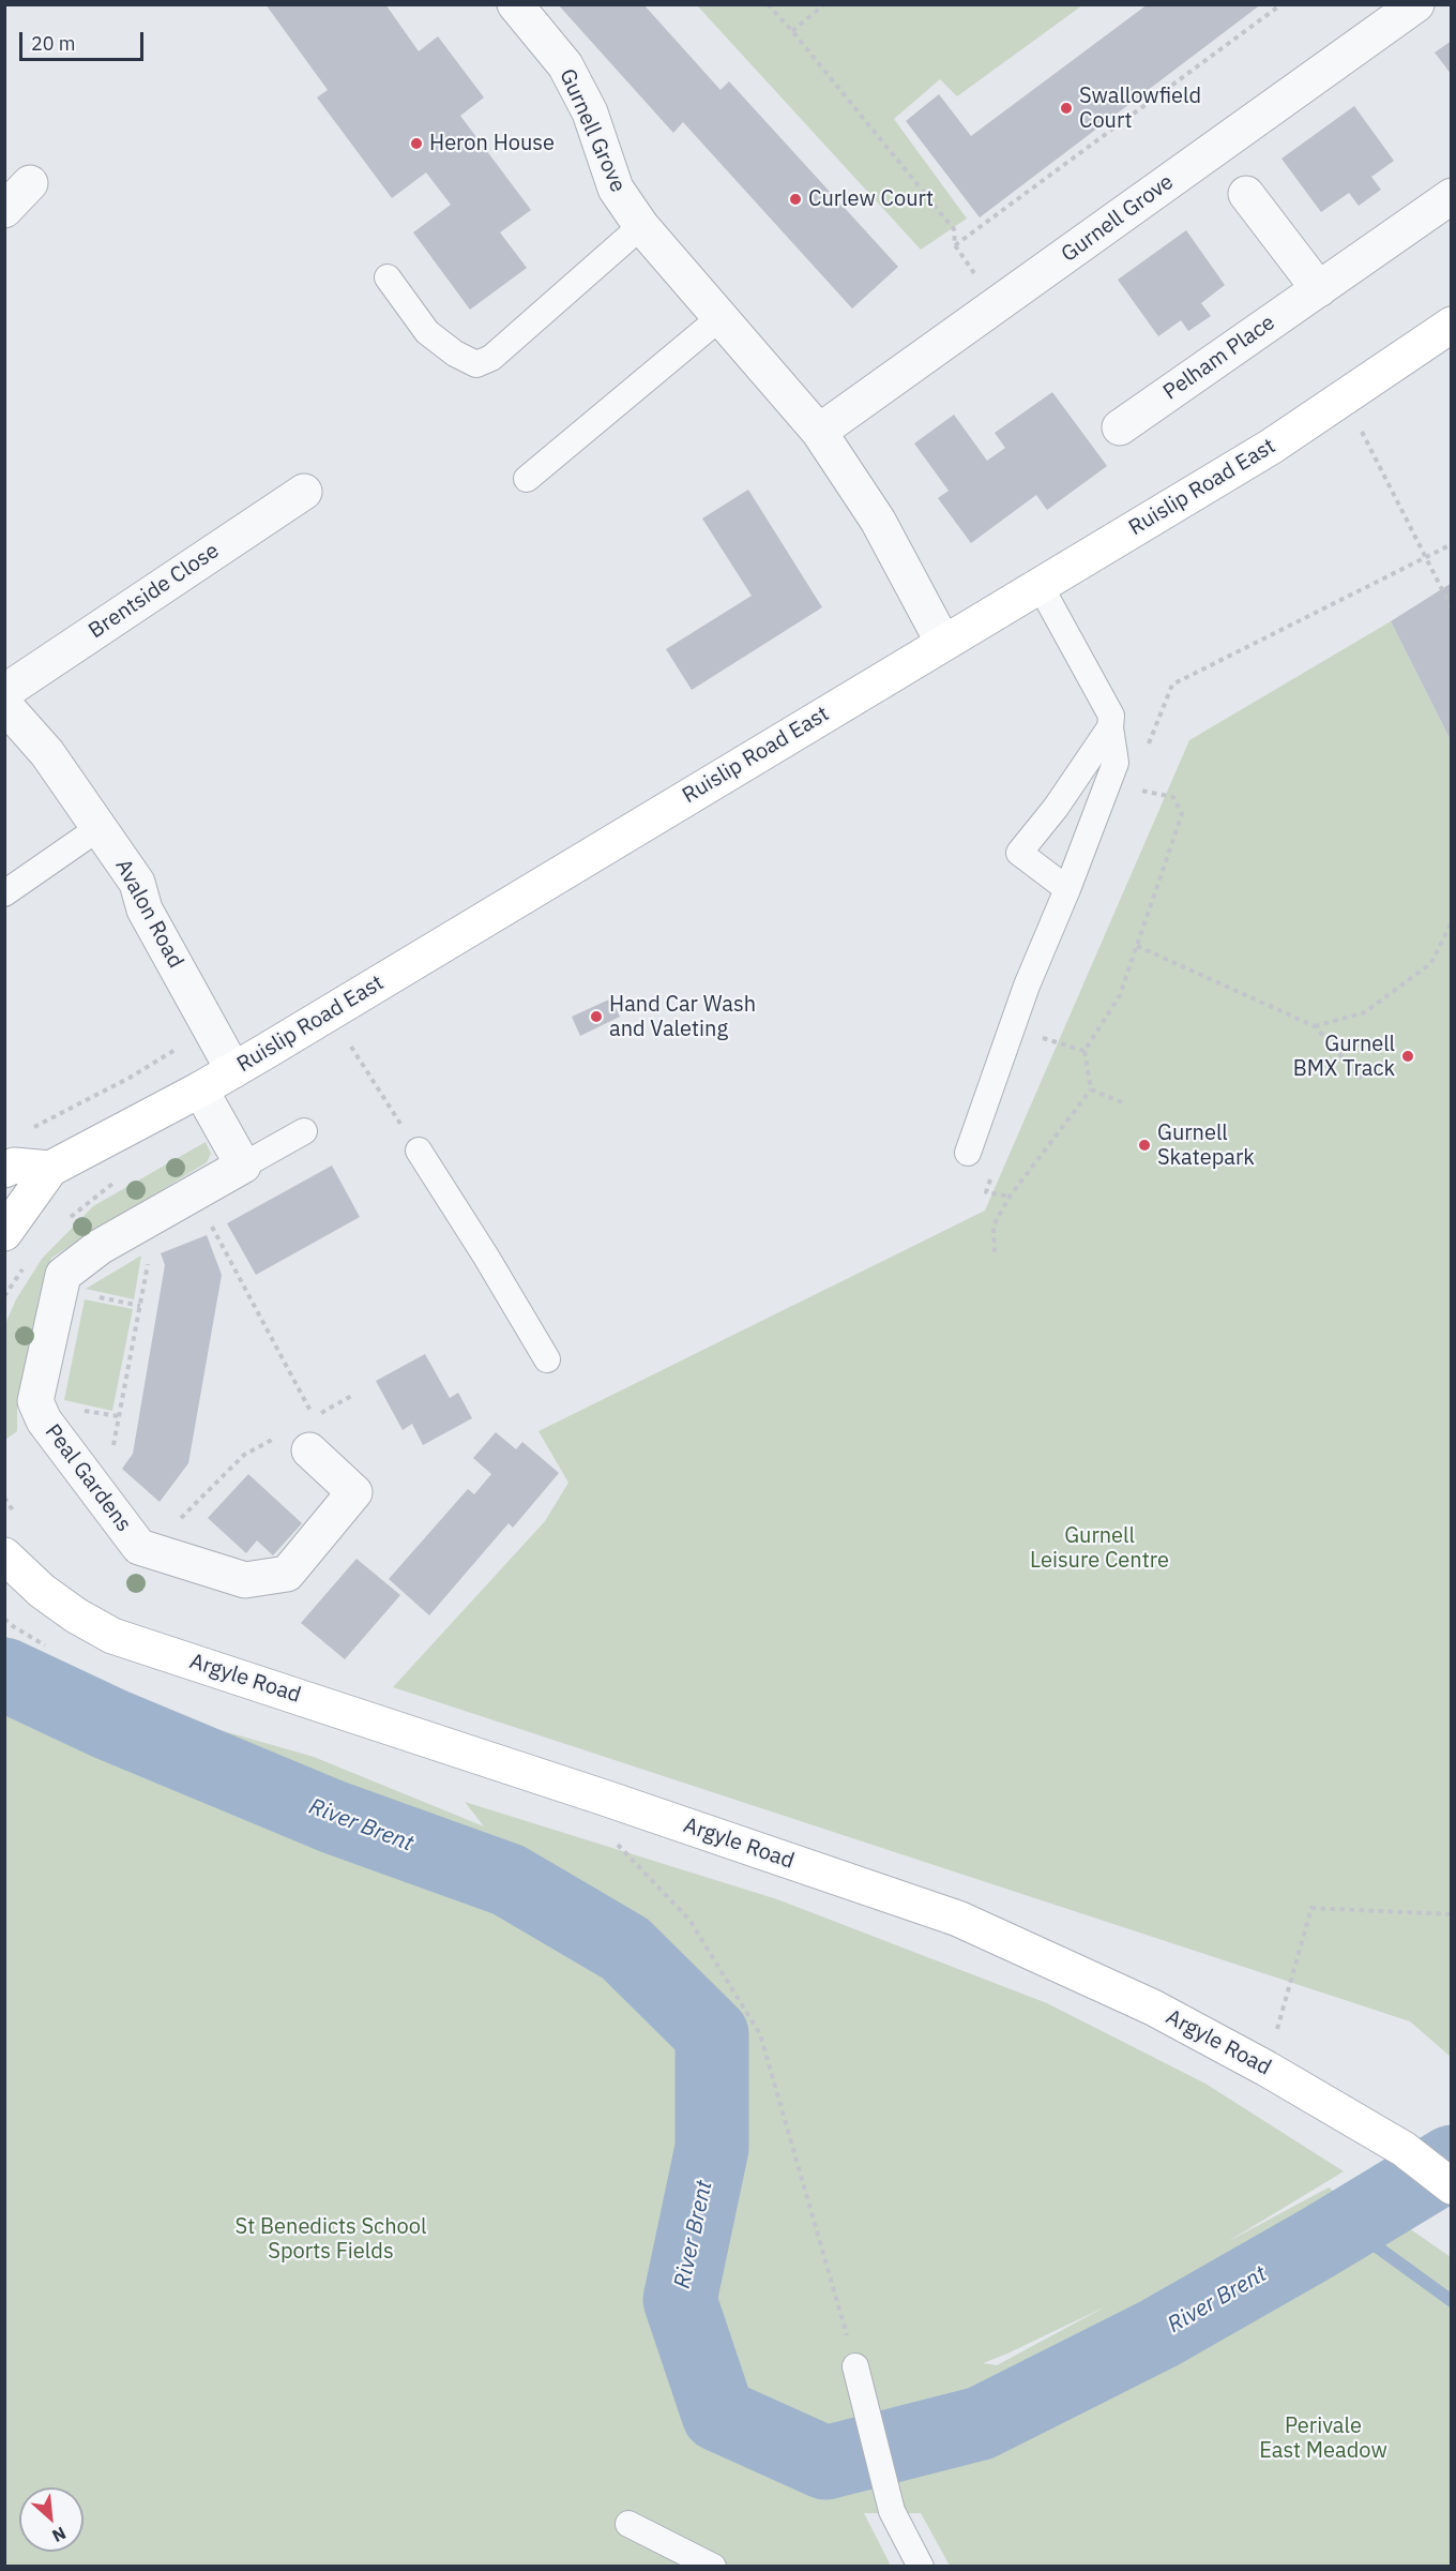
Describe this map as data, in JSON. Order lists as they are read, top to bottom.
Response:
{
  "streets": {
    "main road": ["Ruislip Road East", "Argyle Road"],
    "street": [
      "Gurnell Grove",
      "Pelham Place",
      "Brentside Close",
      "Avalon Road",
      "Peal Gardens"
    ]
  },
  "crossings": [
    ["Gurnell Grove", "Ruislip Road East"],
    ["Ruislip Road East", "Avalon Road"]
  ],
  "water": ["River Brent"],
  "parks": ["Gurnell Leisure Centre", "St Benedicts School Sports Fields", "Perivale East Meadow"],
  "places": [
    "Swallowfield Court",
    "Heron House",
    "Curlew Court",
    "Hand Car Wash and Valeting",
    "Gurnell BMX Track",
    "Gurnell Skatepark"
  ],
  "scale_bar": "20 m",
  "north": "bottom right"
}
